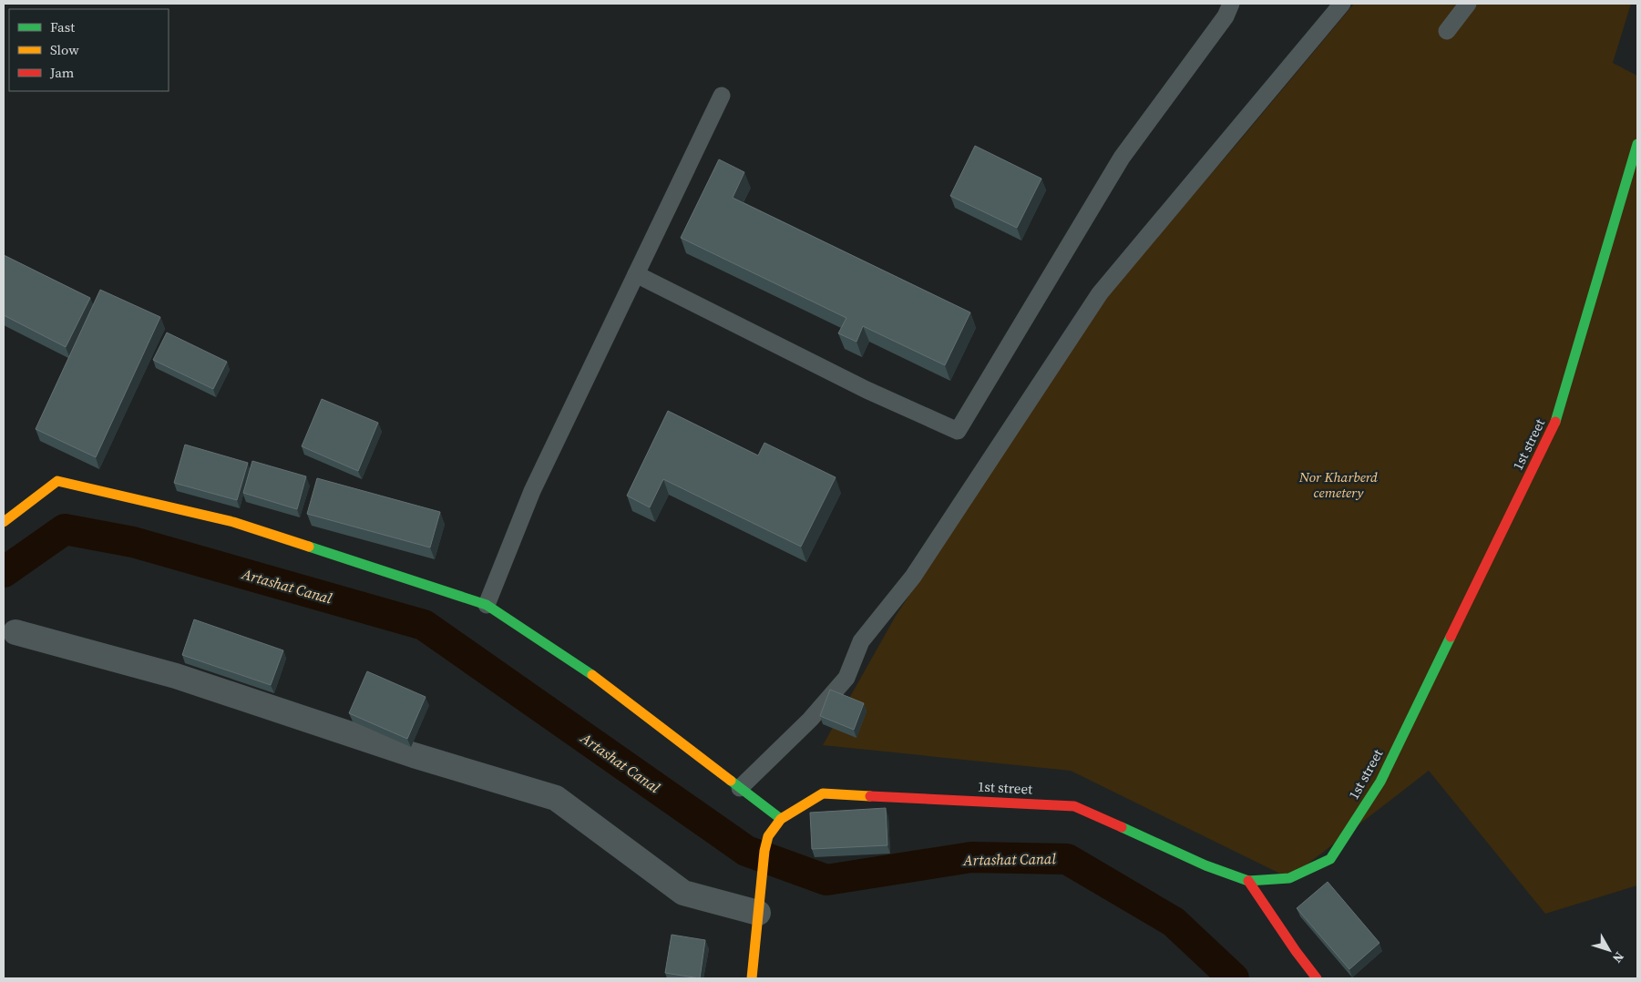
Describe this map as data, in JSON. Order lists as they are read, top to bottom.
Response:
{
  "streets": {
    "main road": ["1st street"]
  },
  "water": ["Artashat Canal"],
  "parks": ["Nor Kharberd cemetery"],
  "legend": ["Fast", "Slow", "Jam"],
  "north": "bottom right"
}
